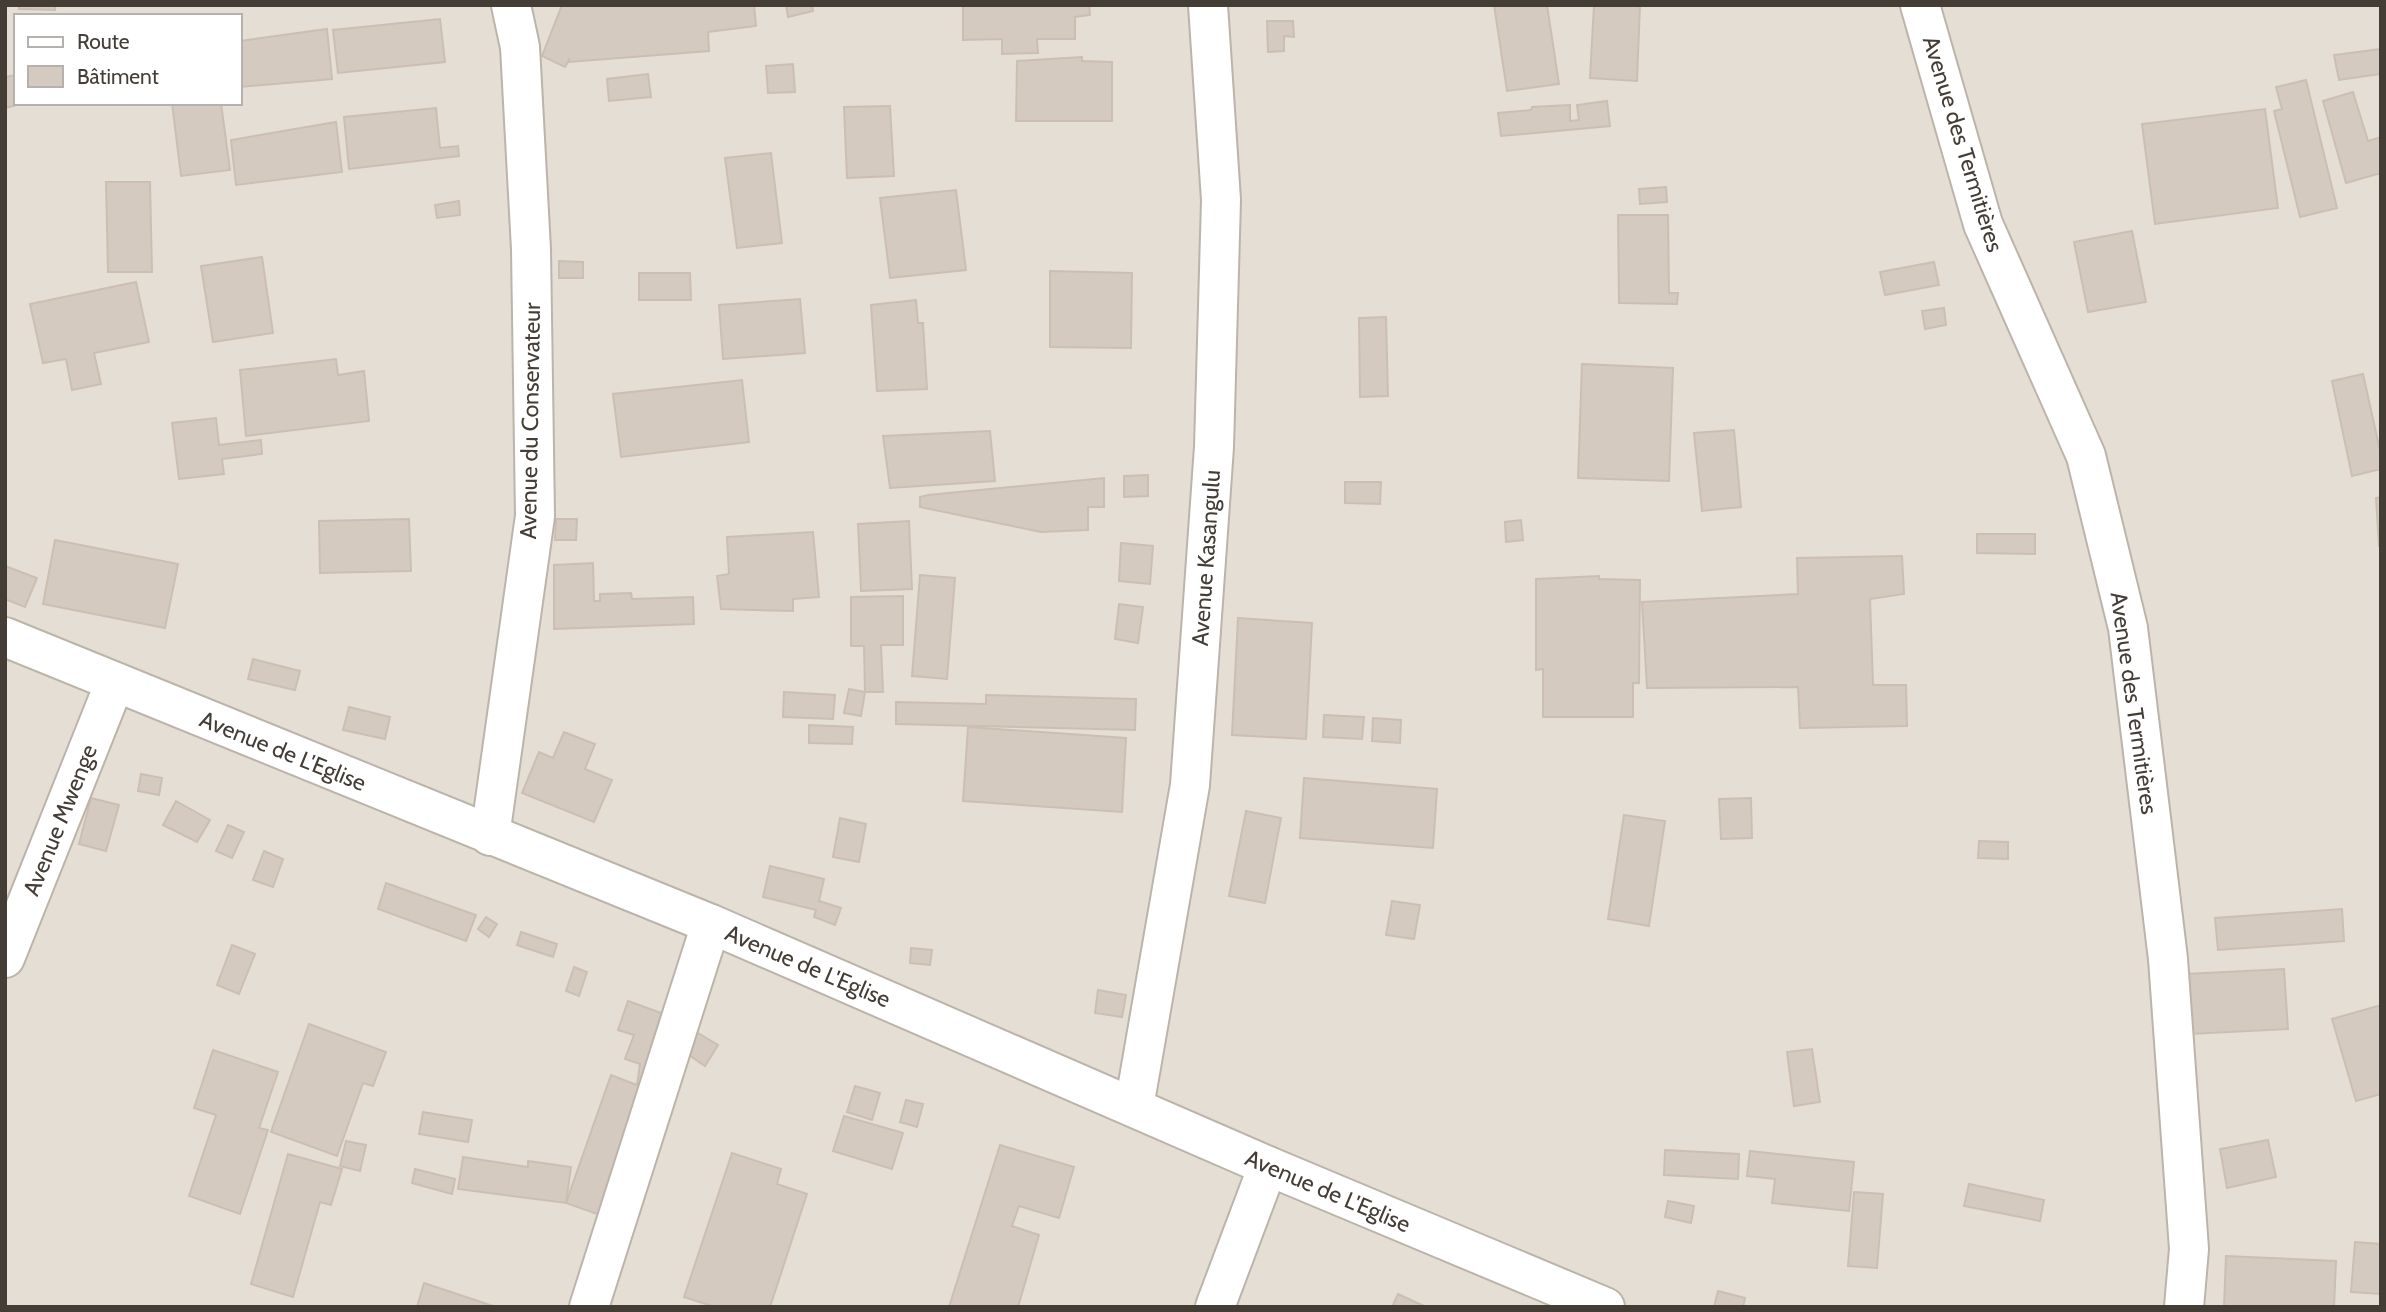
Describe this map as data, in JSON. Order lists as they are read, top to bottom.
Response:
{
  "streets": {
    "street": [
      "Avenue des Termitières",
      "Avenue du Conservateur",
      "Avenue Kasangulu",
      "Avenue de L'Eglise",
      "Avenue Mwenge"
    ]
  },
  "crossings": [
    ["Avenue du Conservateur", "Avenue de L'Eglise"],
    ["Avenue Kasangulu", "Avenue de L'Eglise"],
    ["Avenue de L'Eglise", "Avenue Mwenge"]
  ],
  "legend": ["Route", "Bâtiment"]
}
